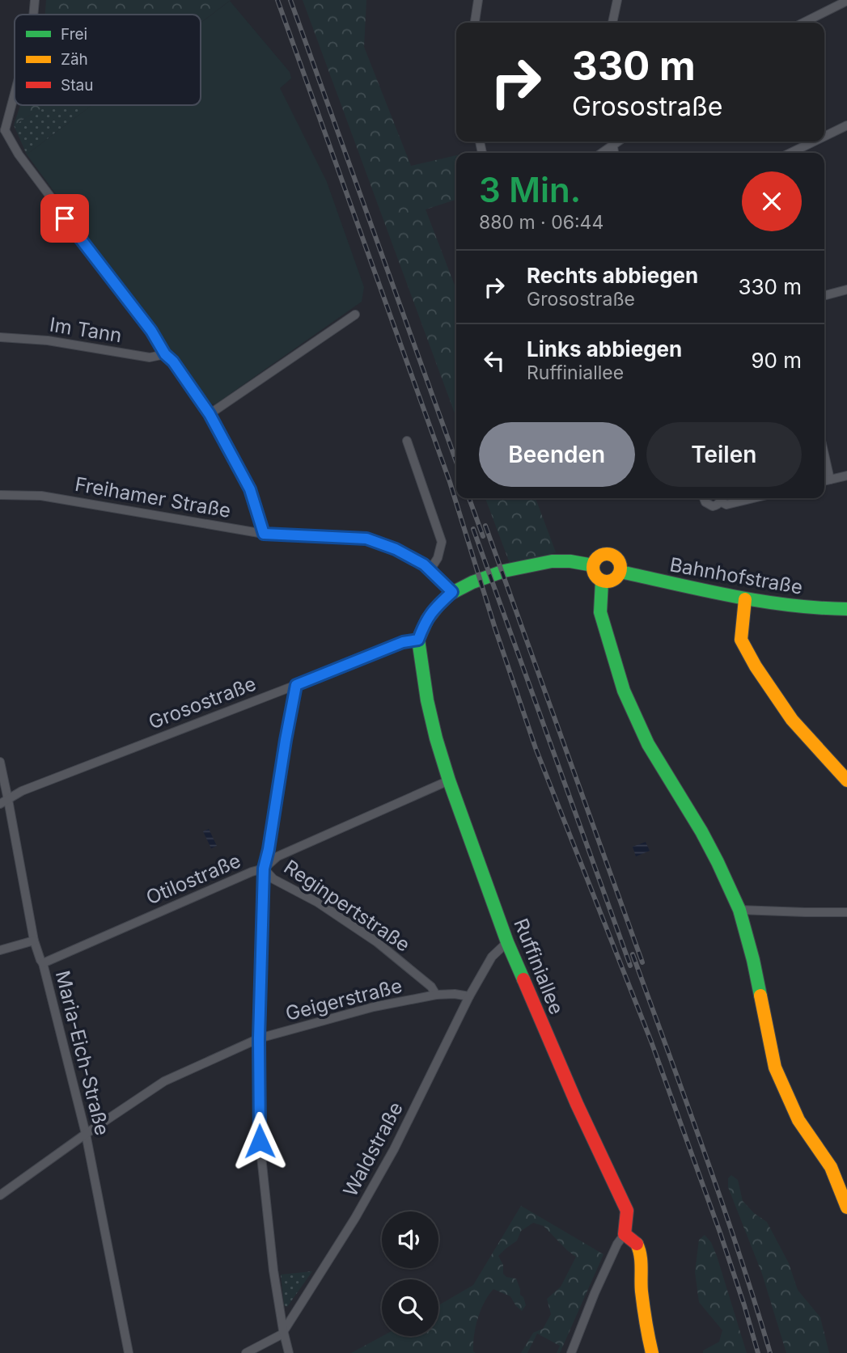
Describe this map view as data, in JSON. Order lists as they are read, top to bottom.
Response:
{
  "streets": {
    "street": [
      "Im Tann",
      "Freihamer Straße",
      "Bahnhofstraße",
      "Grosostraße",
      "Otilostraße",
      "Reginpertstraße",
      "Ruffiniallee",
      "Geigerstraße",
      "Maria-Eich-Straße",
      "Waldstraße"
    ]
  },
  "crossings": [
    ["Grosostraße", "Ruffiniallee"],
    ["Grosostraße", "Maria-Eich-Straße"],
    ["Otilostraße", "Reginpertstraße"],
    ["Otilostraße", "Ruffiniallee"],
    ["Otilostraße", "Maria-Eich-Straße"],
    ["Reginpertstraße", "Geigerstraße"],
    ["Ruffiniallee", "Waldstraße"],
    ["Geigerstraße", "Maria-Eich-Straße"],
    ["Geigerstraße", "Waldstraße"]
  ],
  "legend": ["Frei", "Zäh", "Stau"],
  "page": {
    "turn": ["330 m", "Grosostraße"],
    "heading": ["3 Min.", "880 m · 06:44"],
    "list": [
      {
        "name": "Rechts abbiegen",
        "note": "Grosostraße",
        "value": "330 m"
      },
      {
        "name": "Links abbiegen",
        "note": "Ruffiniallee",
        "value": "90 m"
      }
    ],
    "buttons": ["Beenden", "Teilen"]
  }
}
